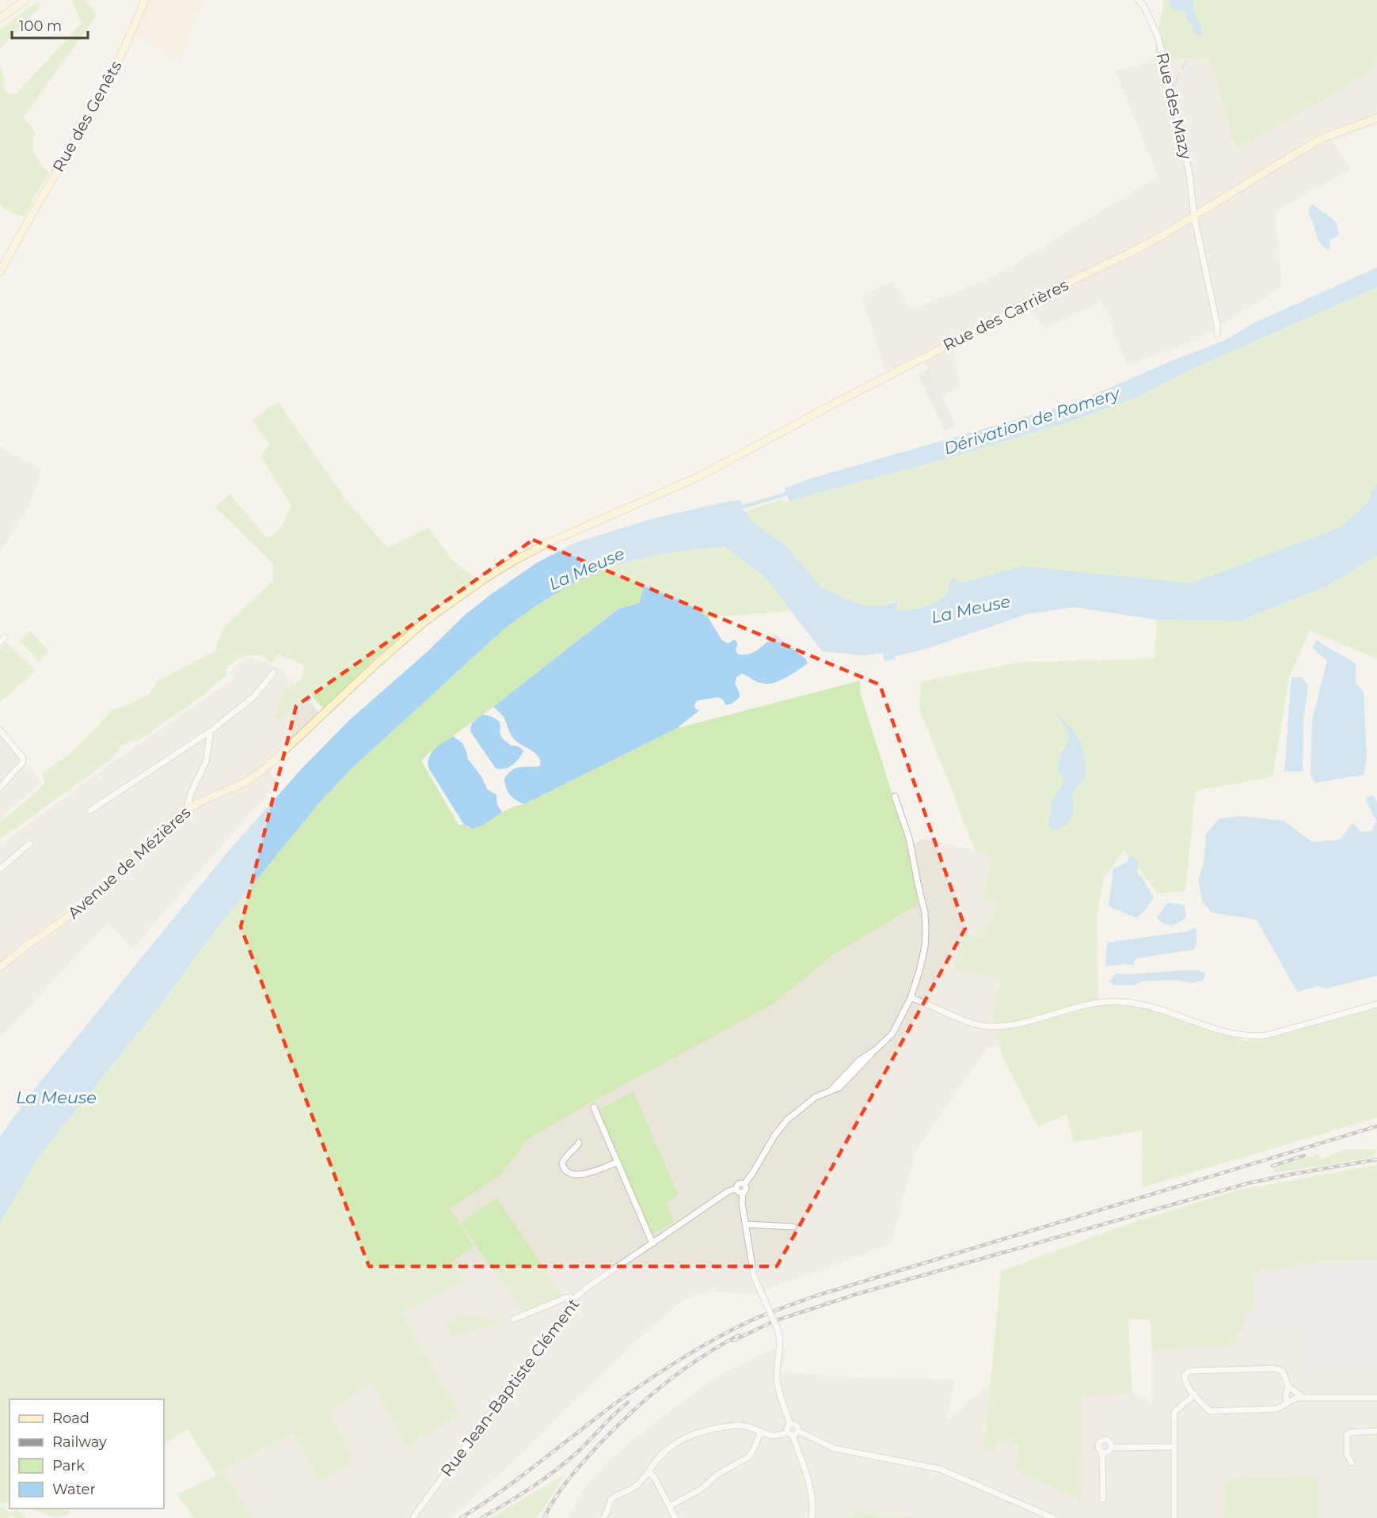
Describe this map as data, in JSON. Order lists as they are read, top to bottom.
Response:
{
  "streets": {
    "main road": ["Rue des Genêts", "Rue des Carrières", "Avenue de Mézières"],
    "street": ["Rue des Mazy", "Rue Jean-Baptiste Clément"]
  },
  "crossings": [
    ["Rue des Mazy", "Rue des Carrières"],
    ["Rue des Carrières", "Avenue de Mézières"]
  ],
  "water": ["Dérivation de Romery", "La Meuse"],
  "legend": [
    "Road",
    "Railway",
    "Park",
    "Water"
  ],
  "scale_bar": "100 m"
}
